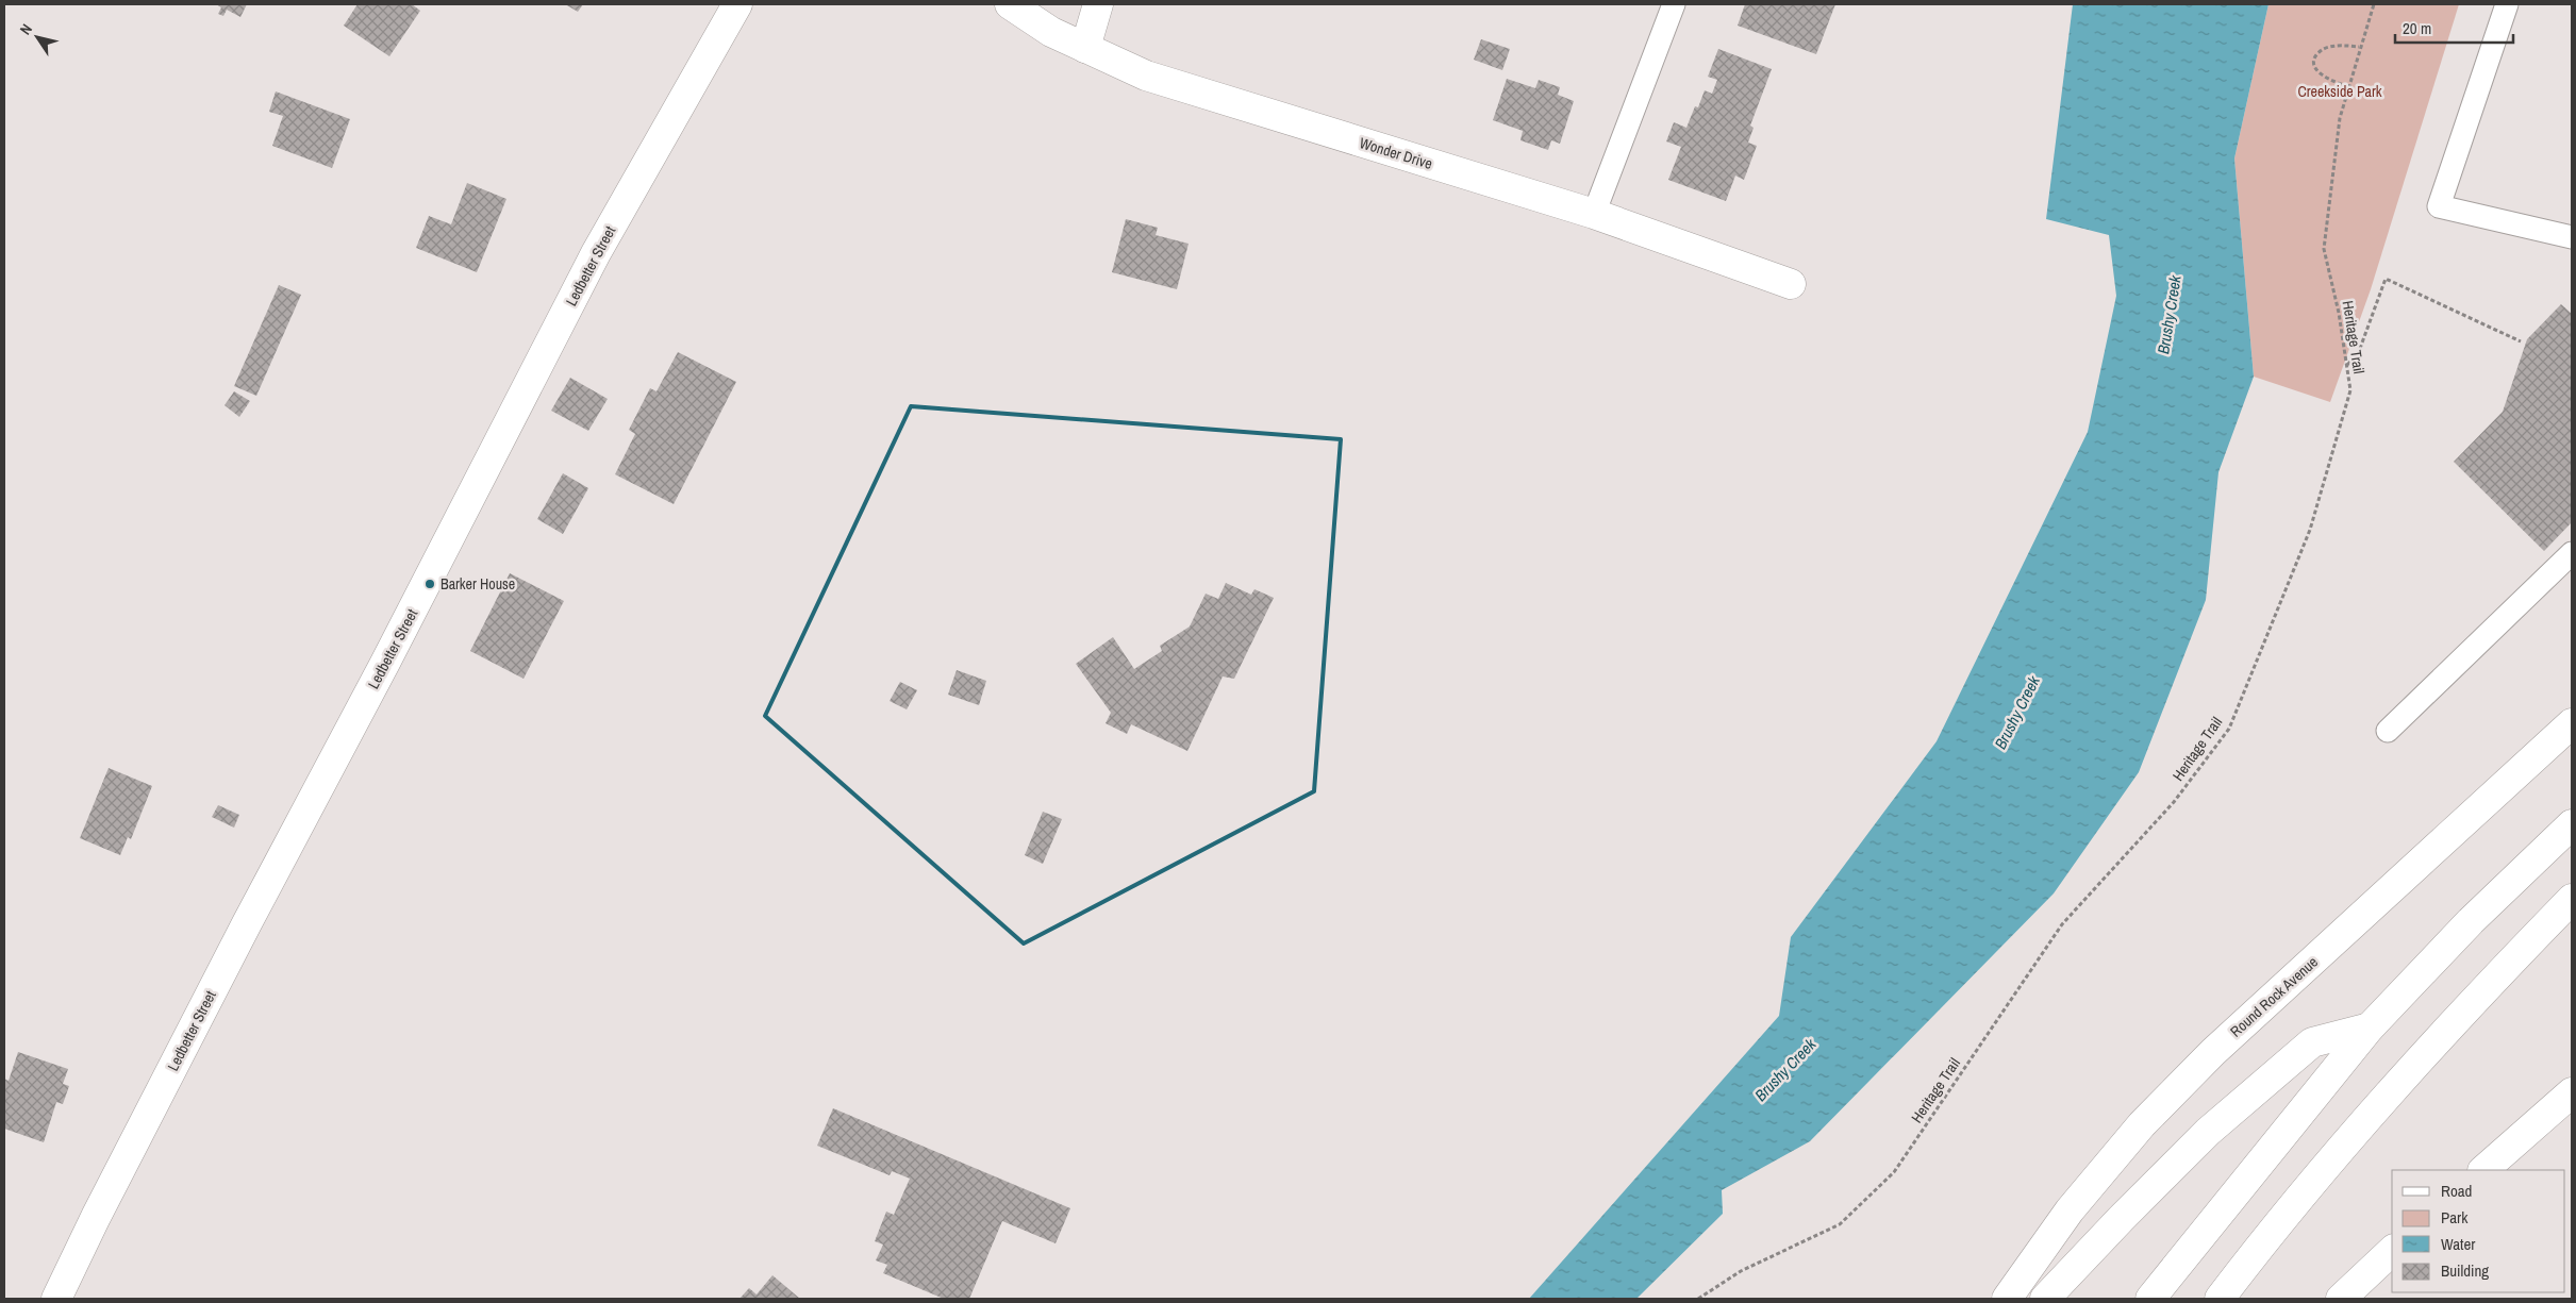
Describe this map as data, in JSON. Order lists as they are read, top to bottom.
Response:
{
  "streets": {
    "main road": ["Wonder Drive", "Ledbetter Street", "Round Rock Avenue"],
    "path": ["Heritage Trail"]
  },
  "water": ["Brushy Creek"],
  "parks": ["Creekside Park"],
  "places": ["Barker House"],
  "legend": [
    "Road",
    "Park",
    "Water",
    "Building"
  ],
  "scale_bar": "20 m",
  "north": "top left"
}
